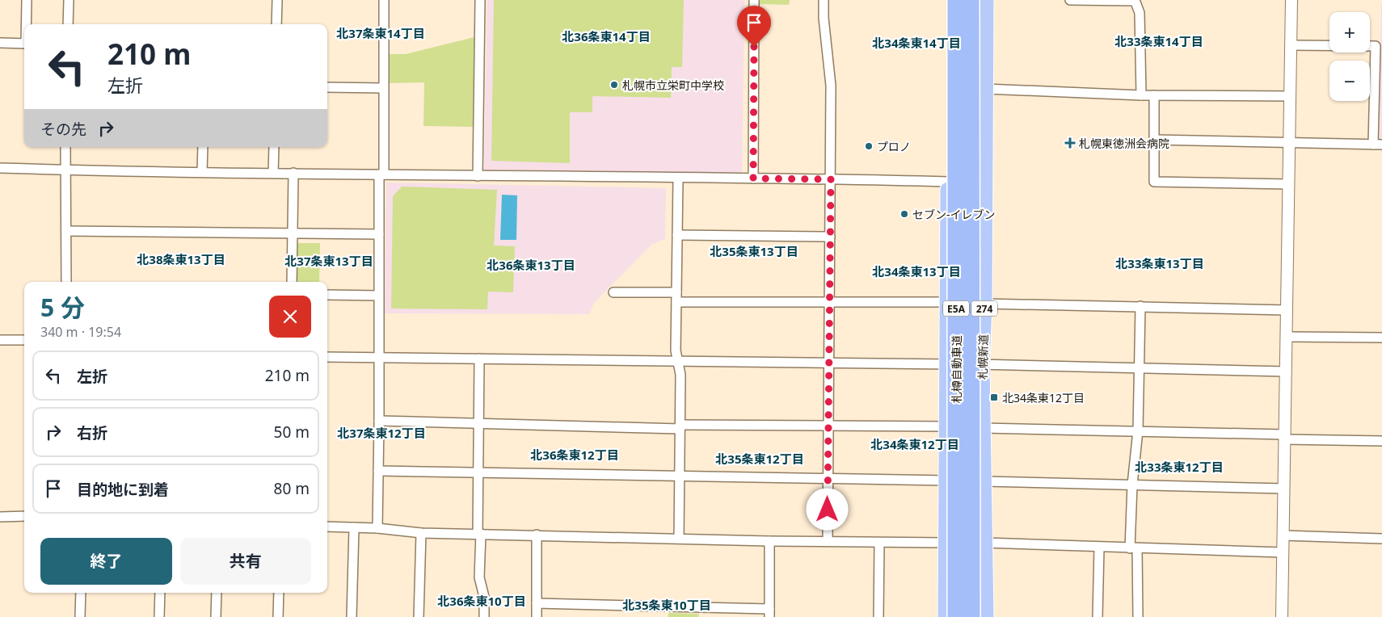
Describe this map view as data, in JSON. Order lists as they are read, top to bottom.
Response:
{
  "streets": {
    "highway": [
      "E5A",
      "274",
      "札幌新道",
      "札樽自動車道"
    ]
  },
  "districts": [
    "北37条東14丁目",
    "北36条東14丁目",
    "北33条東14丁目",
    "北34条東14丁目",
    "北35条東13丁目",
    "北38条東13丁目",
    "北37条東13丁目",
    "北33条東13丁目",
    "北36条東13丁目",
    "北34条東13丁目",
    "北37条東12丁目",
    "北34条東12丁目",
    "北36条東12丁目",
    "北35条東12丁目",
    "北33条東12丁目",
    "北36条東10丁目",
    "北35条東10丁目"
  ],
  "places": {
    "other": ["札幌市立栄町中学校", "プロノ", "セブン-イレブン"],
    "health": ["札幌東徳洲会病院"],
    "transit": ["北34条東12丁目"]
  },
  "page": {
    "map_buttons": ["+", "−"],
    "turn": ["210 m", "左折"],
    "then": "その先",
    "heading": ["5 分", "340 m · 19:54"],
    "list": [
      {
        "name": "左折",
        "value": "210 m"
      },
      {
        "name": "右折",
        "value": "50 m"
      },
      {
        "name": "目的地に到着",
        "value": "80 m"
      }
    ],
    "buttons": ["終了", "共有"]
  }
}
